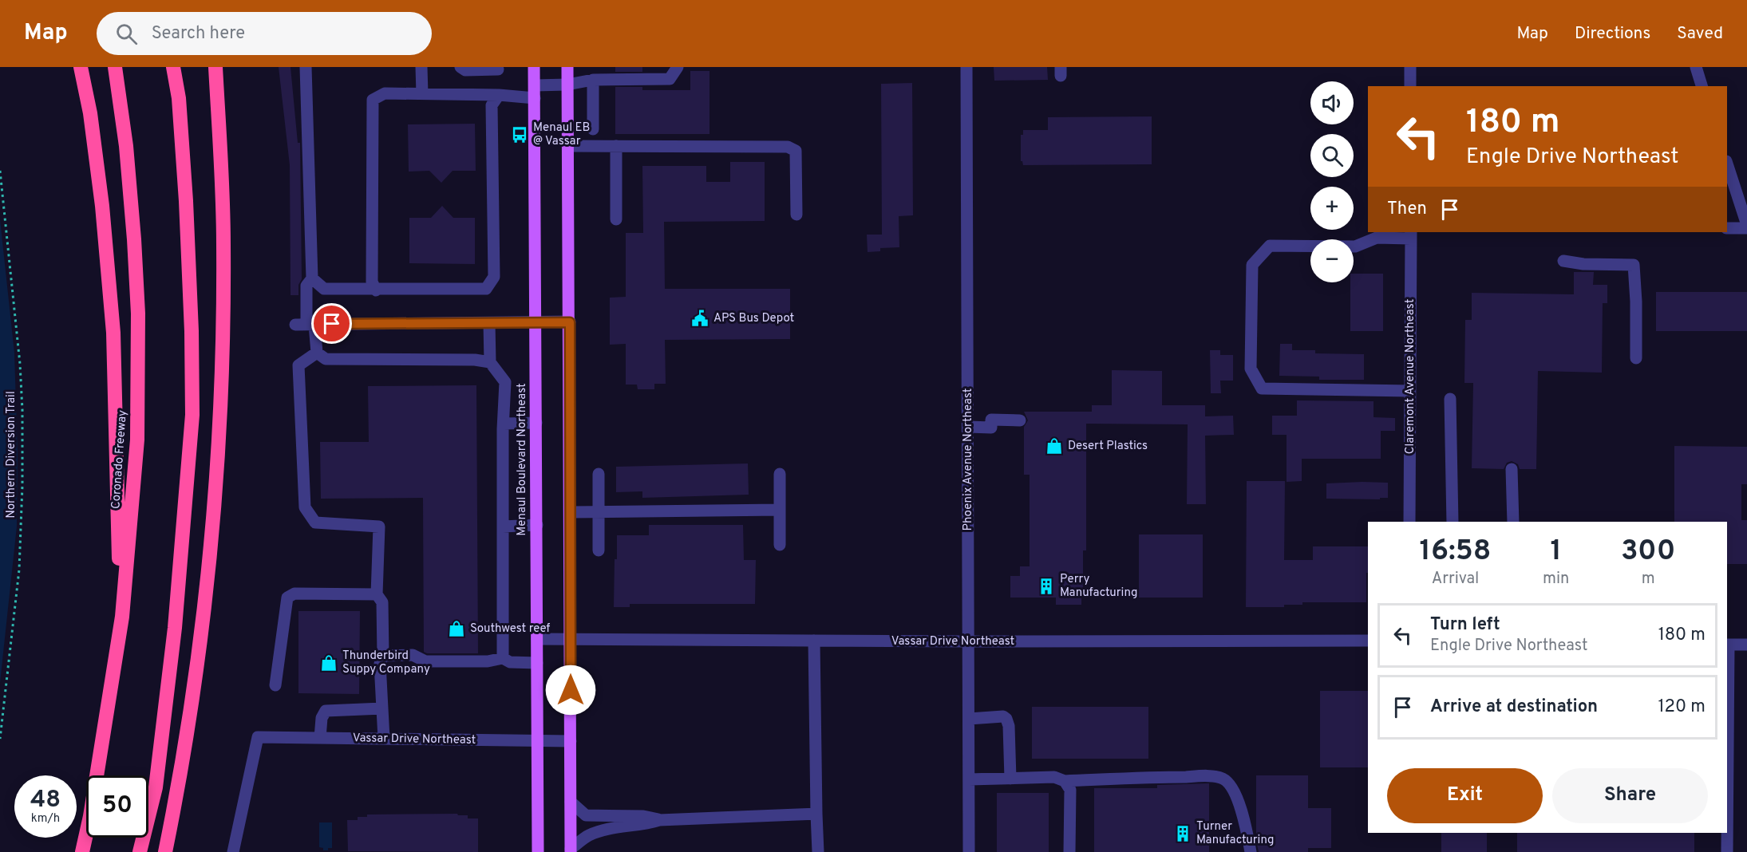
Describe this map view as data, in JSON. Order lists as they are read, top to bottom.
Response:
{
  "streets": {
    "highway": ["Coronado Freeway"],
    "main road": ["Menaul Boulevard Northeast"],
    "street": ["Claremont Avenue Northeast", "Phoenix Avenue Northeast", "Vassar Drive Northeast"],
    "path": ["Northern Diversion Trail"]
  },
  "crossings": [
    ["Menaul Boulevard Northeast", "Vassar Drive Northeast"],
    ["Phoenix Avenue Northeast", "Vassar Drive Northeast"]
  ],
  "places": {
    "bus stop": ["Menaul EB @ Vassar"],
    "public building": ["APS Bus Depot"],
    "shop": ["Desert Plastics", "Southwest reef", "Thunderbird Suppy Company"],
    "building": ["Perry Manufacturing", "Turner Manufacturing"]
  },
  "page": {
    "header": "Map",
    "search": "Search here",
    "nav": ["Map", "Directions", "Saved"],
    "map_buttons": ["+", "−"],
    "turn": ["180 m", "Engle Drive Northeast"],
    "then": "Then",
    "eta": [
      "16:58",
      "Arrival",
      "1",
      "min",
      "300",
      "m"
    ],
    "list": [
      {
        "name": "Turn left",
        "note": "Engle Drive Northeast",
        "value": "180 m"
      },
      {
        "name": "Arrive at destination",
        "value": "120 m"
      }
    ],
    "buttons": ["Exit", "Share"],
    "speed": "48 km/h",
    "limit": "50"
  }
}
